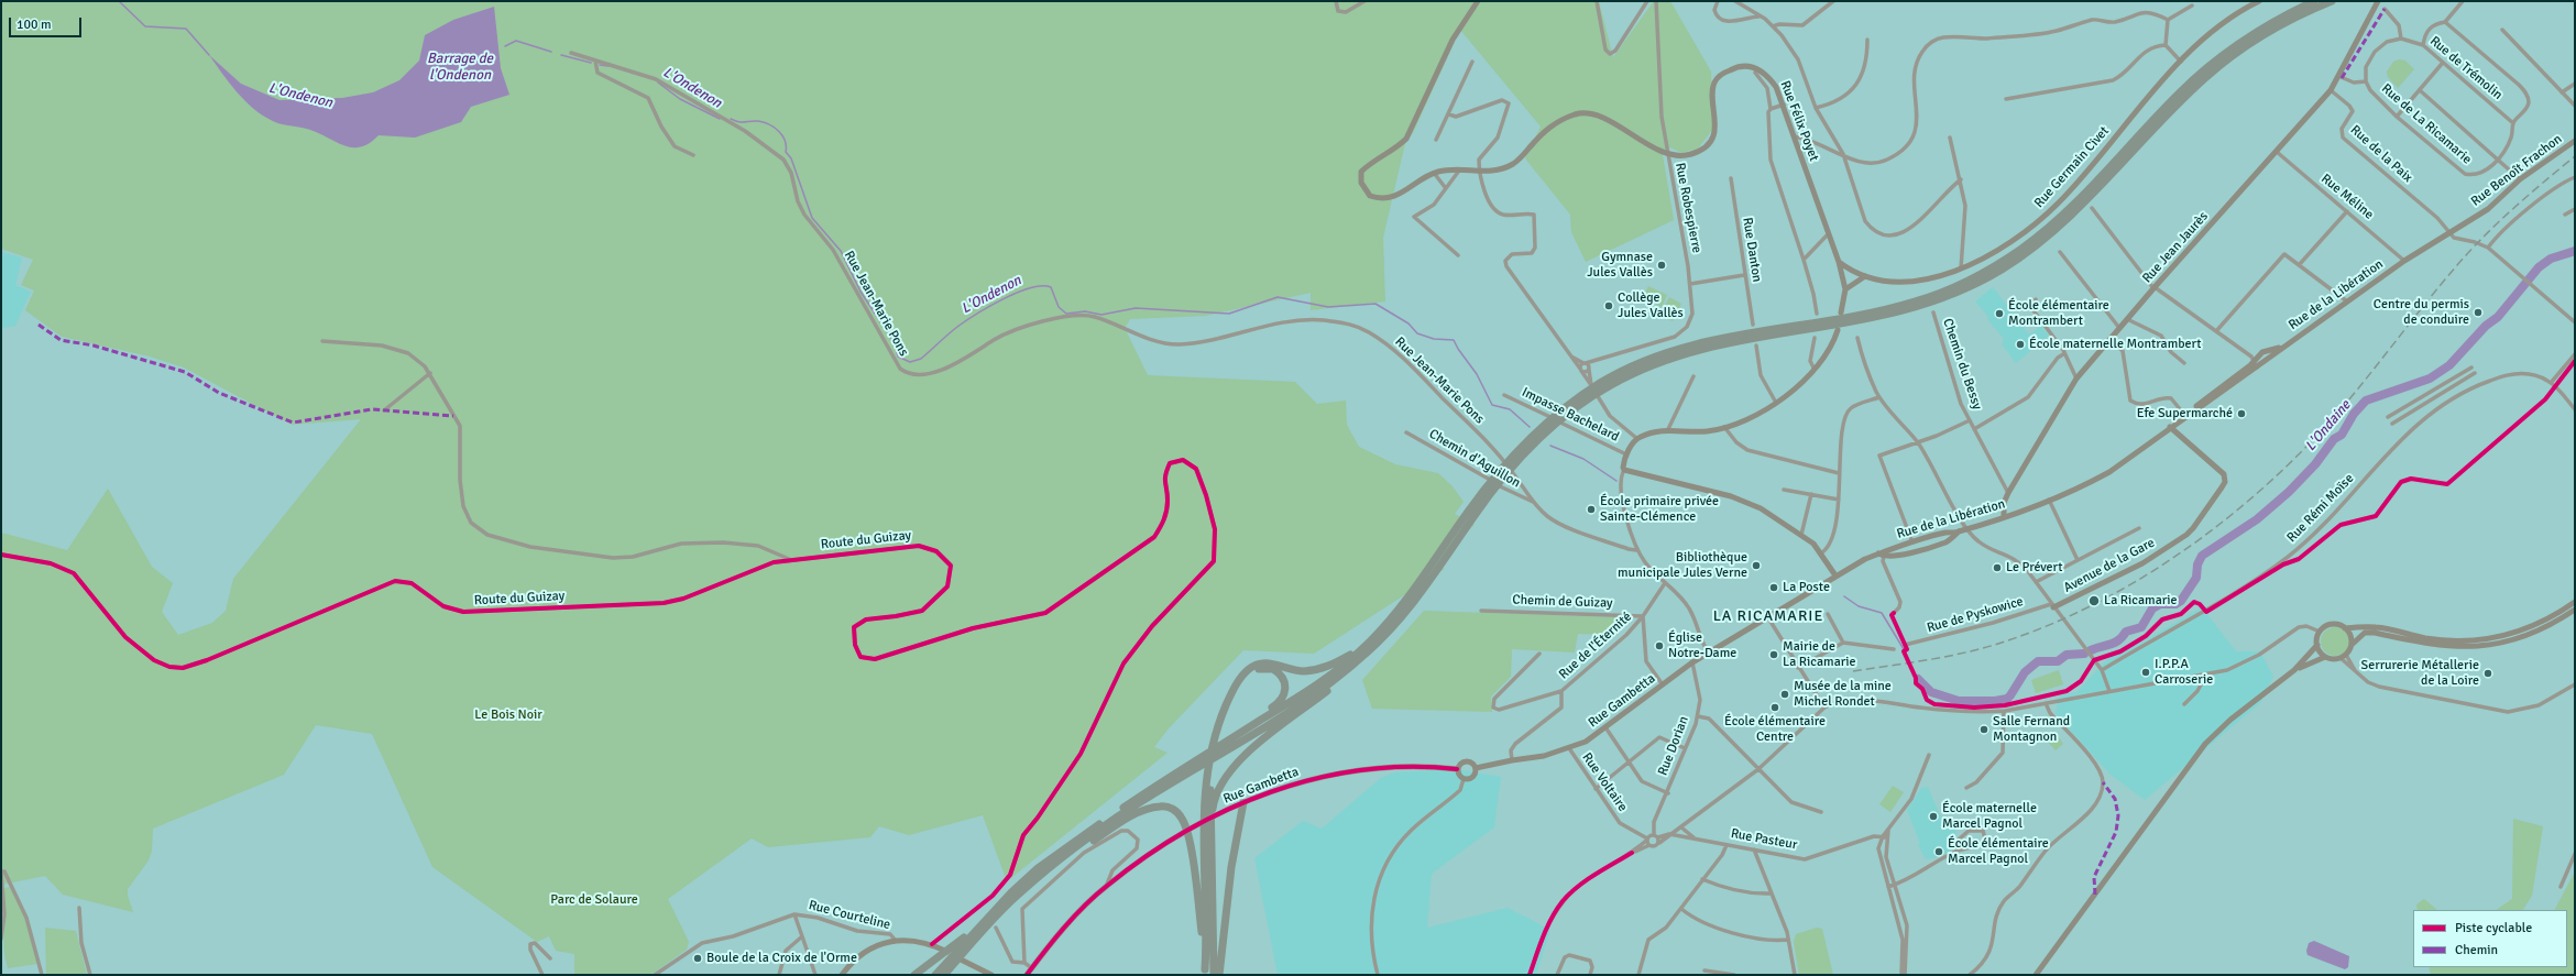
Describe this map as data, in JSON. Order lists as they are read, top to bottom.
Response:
{
  "streets": {
    "main road": [
      "Rue Félix Poyet",
      "Rue Germain Civet",
      "Rue Benoît Frachon",
      "Rue Jean Jaurès",
      "Rue de la Libération",
      "Avenue de la Gare",
      "Rue Gambetta",
      "Rue Courteline"
    ],
    "street": [
      "Rue de Trémolin",
      "Rue de La Ricamarie",
      "Rue de la Paix",
      "Rue Méline",
      "Rue Robespierre",
      "Rue Danton",
      "Rue Jean-Marie Pons",
      "Chemin du Bessy",
      "Impasse Bachelard",
      "Chemin d'Aguillon",
      "Rue Rémi Moïse",
      "Route du Guizay",
      "Chemin de Guizay",
      "Rue de Pyskowice",
      "Rue de l'Éternité",
      "Rue Dorian",
      "Rue Voltaire",
      "Rue Pasteur"
    ]
  },
  "crossings": [
    ["Rue de Trémolin", "Rue de La Ricamarie"],
    ["Rue Félix Poyet", "Rue Germain Civet"],
    ["Rue Félix Poyet", "Rue Robespierre"],
    ["Rue de La Ricamarie", "Rue Jean Jaurès"],
    ["Rue de la Paix", "Rue Benoît Frachon"],
    ["Rue de la Paix", "Rue Jean Jaurès"],
    ["Rue Benoît Frachon", "Rue Méline"],
    ["Rue Benoît Frachon", "Rue de la Libération"],
    ["Rue Méline", "Rue Jean Jaurès"],
    ["Rue Méline", "Rue de la Libération"],
    ["Rue Jean Jaurès", "Rue de la Libération"],
    ["Rue Jean Jaurès", "Chemin du Bessy"],
    ["Rue de la Libération", "Avenue de la Gare"],
    ["Rue de la Libération", "Rue Gambetta"],
    ["Rue Jean-Marie Pons", "Chemin d'Aguillon"],
    ["Route du Guizay", "Rue Courteline"],
    ["Avenue de la Gare", "Rue de Pyskowice"],
    ["Chemin de Guizay", "Rue de l'Éternité"],
    ["Rue de l'Éternité", "Rue Gambetta"],
    ["Rue Gambetta", "Rue Dorian"],
    ["Rue Gambetta", "Rue Voltaire"]
  ],
  "districts": ["LA RICAMARIE"],
  "water": ["Barrage de l'Ondenon", "L'Ondenon", "L'Ondaine"],
  "parks": ["Le Bois Noir", "Parc de Solaure"],
  "places": [
    "Gymnase Jules Vallès",
    "Collège Jules Vallès",
    "Centre du permis de conduire",
    "École élémentaire Montrambert",
    "École maternelle Montrambert",
    "Efe Supermarché",
    "École primaire privée Sainte-Clémence",
    "Bibliothèque municipale Jules Verne",
    "Le Prévert",
    "La Poste",
    "La Ricamarie",
    "Église Notre-Dame",
    "Mairie de La Ricamarie",
    "I.P.P.A Carroserie",
    "Serrurerie Métallerie de la Loire",
    "Musée de la mine Michel Rondet",
    "École élémentaire Centre",
    "Salle Fernand Montagnon",
    "École maternelle Marcel Pagnol",
    "École élémentaire Marcel Pagnol",
    "Boule de la Croix de l'Orme"
  ],
  "legend": ["Piste cyclable", "Chemin"],
  "scale_bar": "100 m"
}
